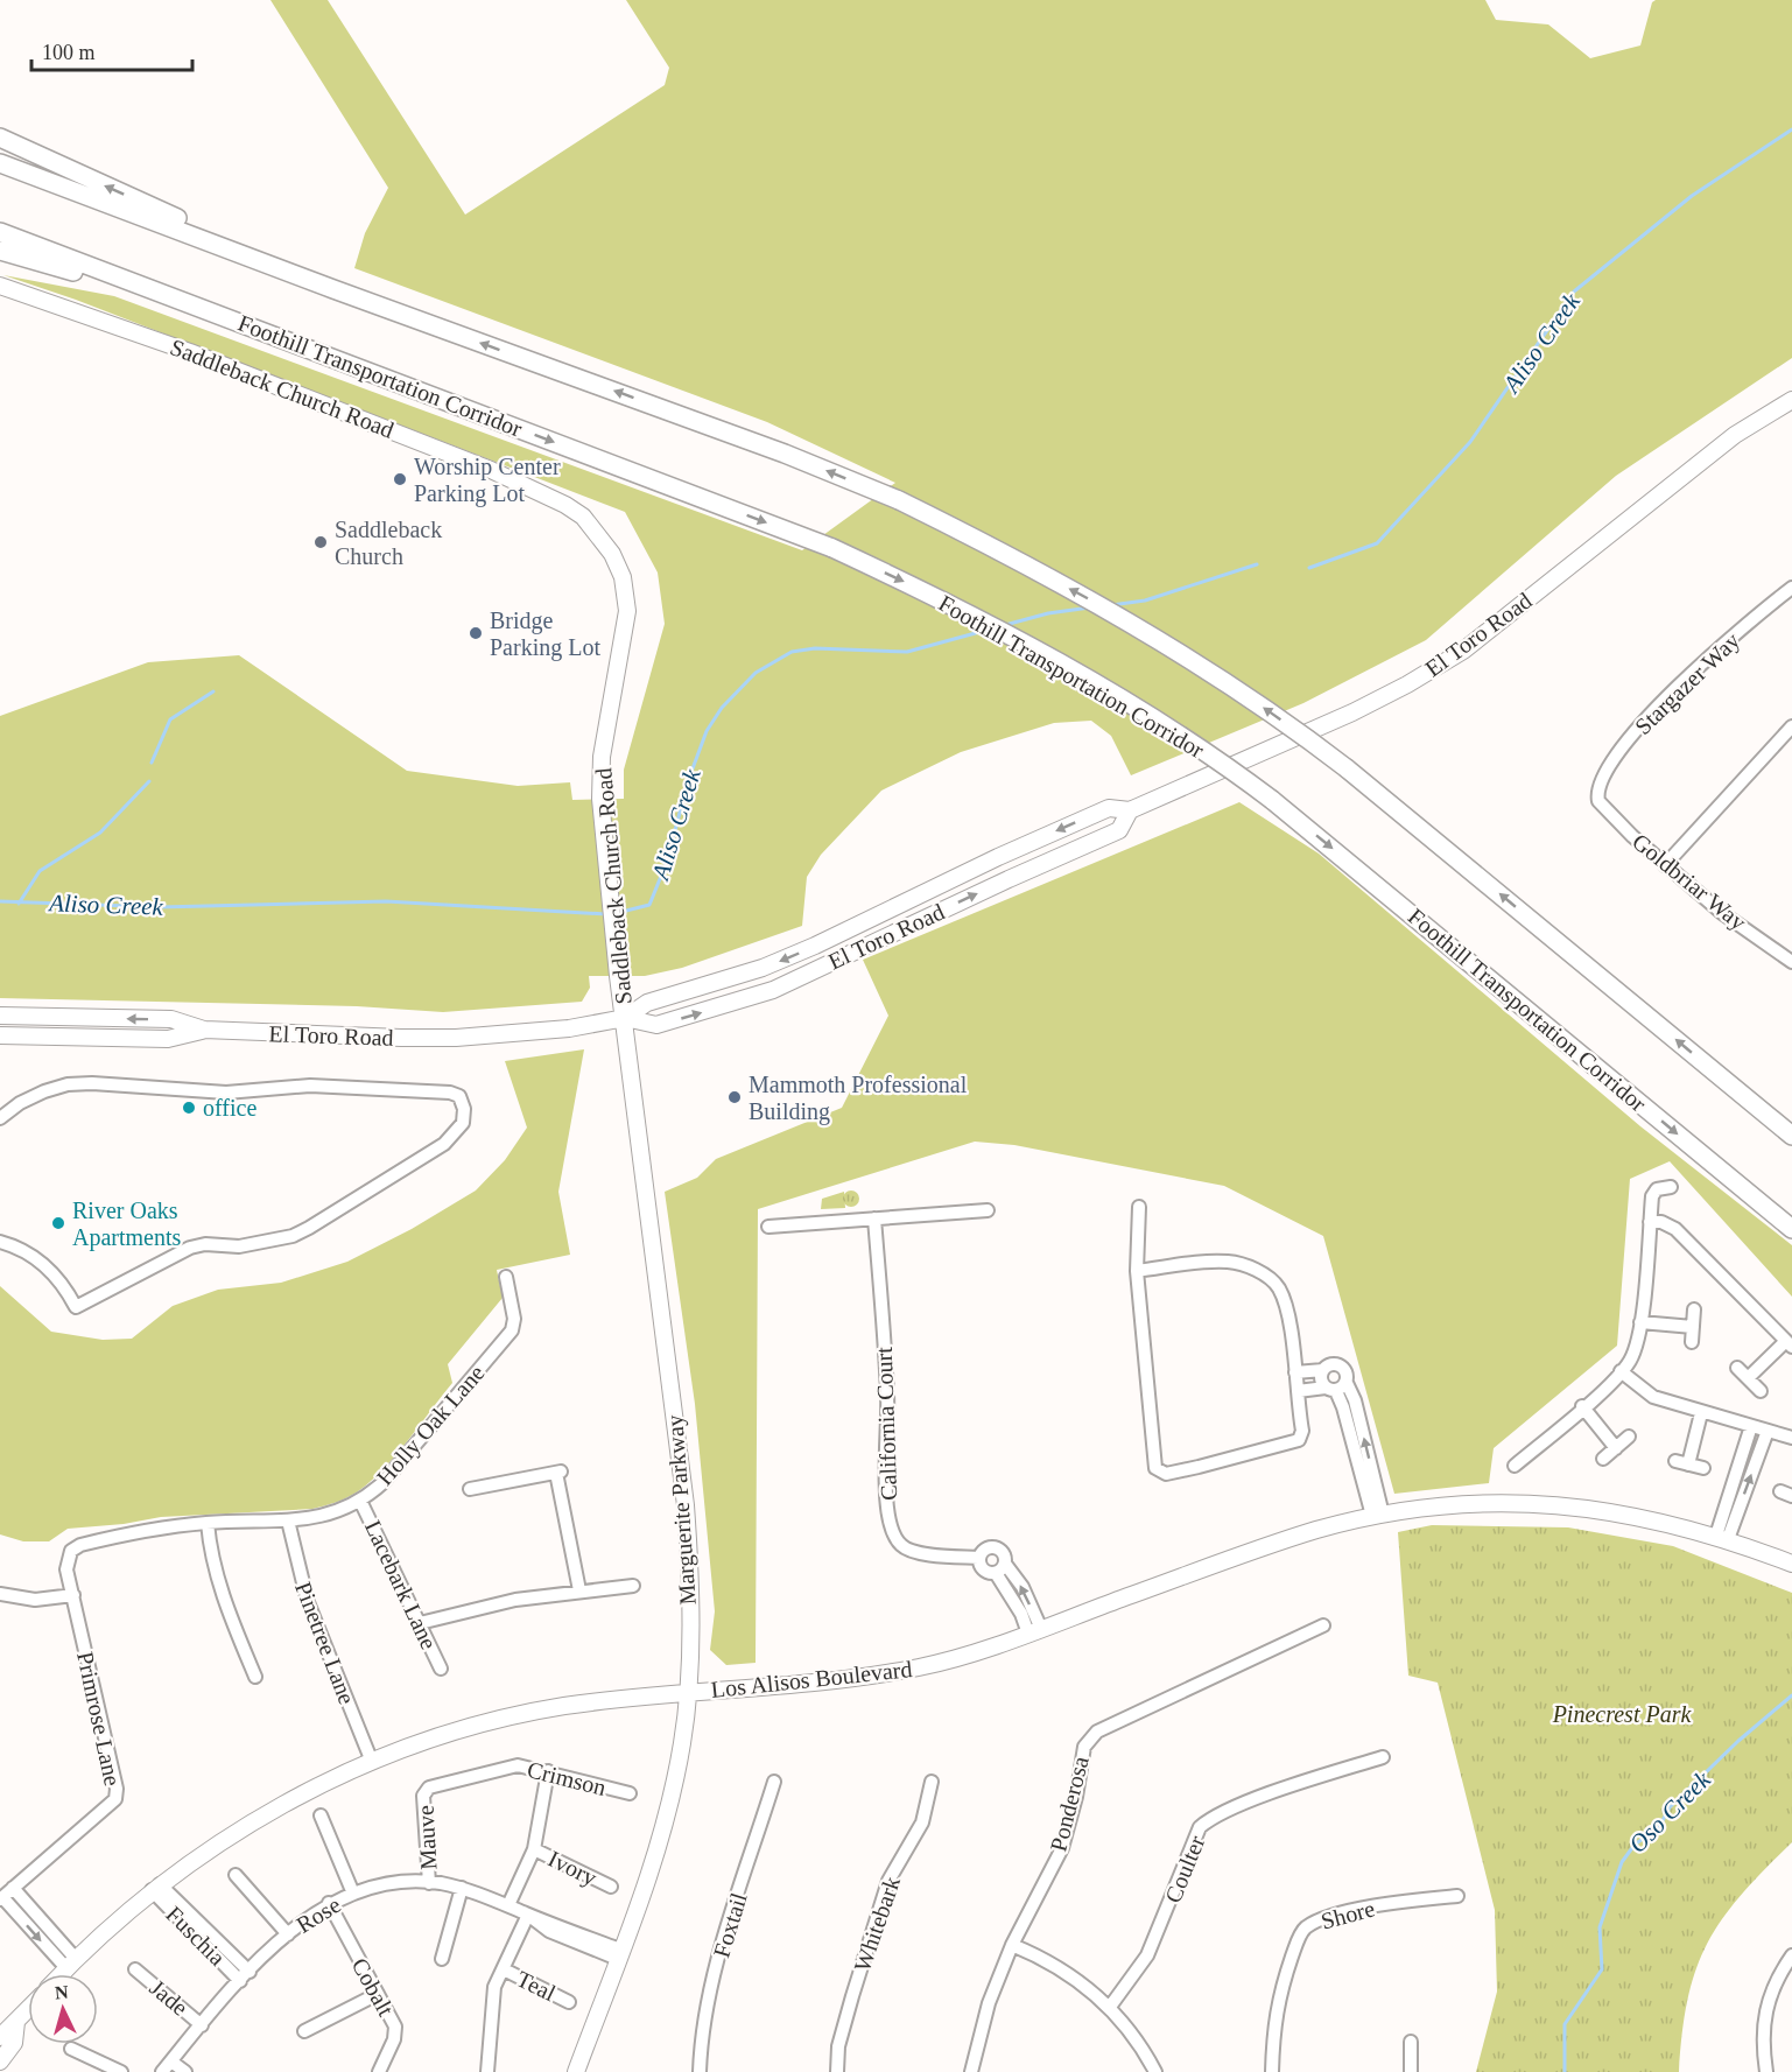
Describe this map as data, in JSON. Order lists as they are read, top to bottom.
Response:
{
  "streets": {
    "highway": ["Foothill Transportation Corridor"],
    "main road": [
      "Saddleback Church Road",
      "El Toro Road",
      "Marguerite Parkway",
      "Los Alisos Boulevard"
    ],
    "street": [
      "Stargazer Way",
      "Goldbriar Way",
      "California Court",
      "Holly Oak Lane",
      "Lacebark Lane",
      "Pinetree Lane",
      "Primrose Lane",
      "Crimson",
      "Ponderosa",
      "Mauve",
      "Ivory",
      "Coulter",
      "Rose",
      "Shore",
      "Whitebark",
      "Foxtail",
      "Fuschia",
      "Teal",
      "Cobalt",
      "Jade"
    ]
  },
  "crossings": [
    ["Saddleback Church Road", "El Toro Road"],
    ["Saddleback Church Road", "Marguerite Parkway"],
    ["El Toro Road", "Marguerite Parkway"],
    ["Stargazer Way", "Goldbriar Way"],
    ["California Court", "Los Alisos Boulevard"],
    ["Holly Oak Lane", "Lacebark Lane"],
    ["Holly Oak Lane", "Pinetree Lane"],
    ["Holly Oak Lane", "Primrose Lane"],
    ["Marguerite Parkway", "Los Alisos Boulevard"],
    ["Marguerite Parkway", "Rose"],
    ["Pinetree Lane", "Los Alisos Boulevard"],
    ["Los Alisos Boulevard", "Fuschia"],
    ["Crimson", "Mauve"],
    ["Mauve", "Rose"],
    ["Rose", "Fuschia"],
    ["Rose", "Cobalt"],
    ["Rose", "Jade"]
  ],
  "water": ["Aliso Creek", "Oso Creek"],
  "parks": ["Pinecrest Park"],
  "places": [
    "Worship Center Parking Lot",
    "Saddleback Church",
    "Bridge Parking Lot",
    "Mammoth Professional Building",
    "office",
    "River Oaks Apartments"
  ],
  "scale_bar": "100 m",
  "north": "top"
}
